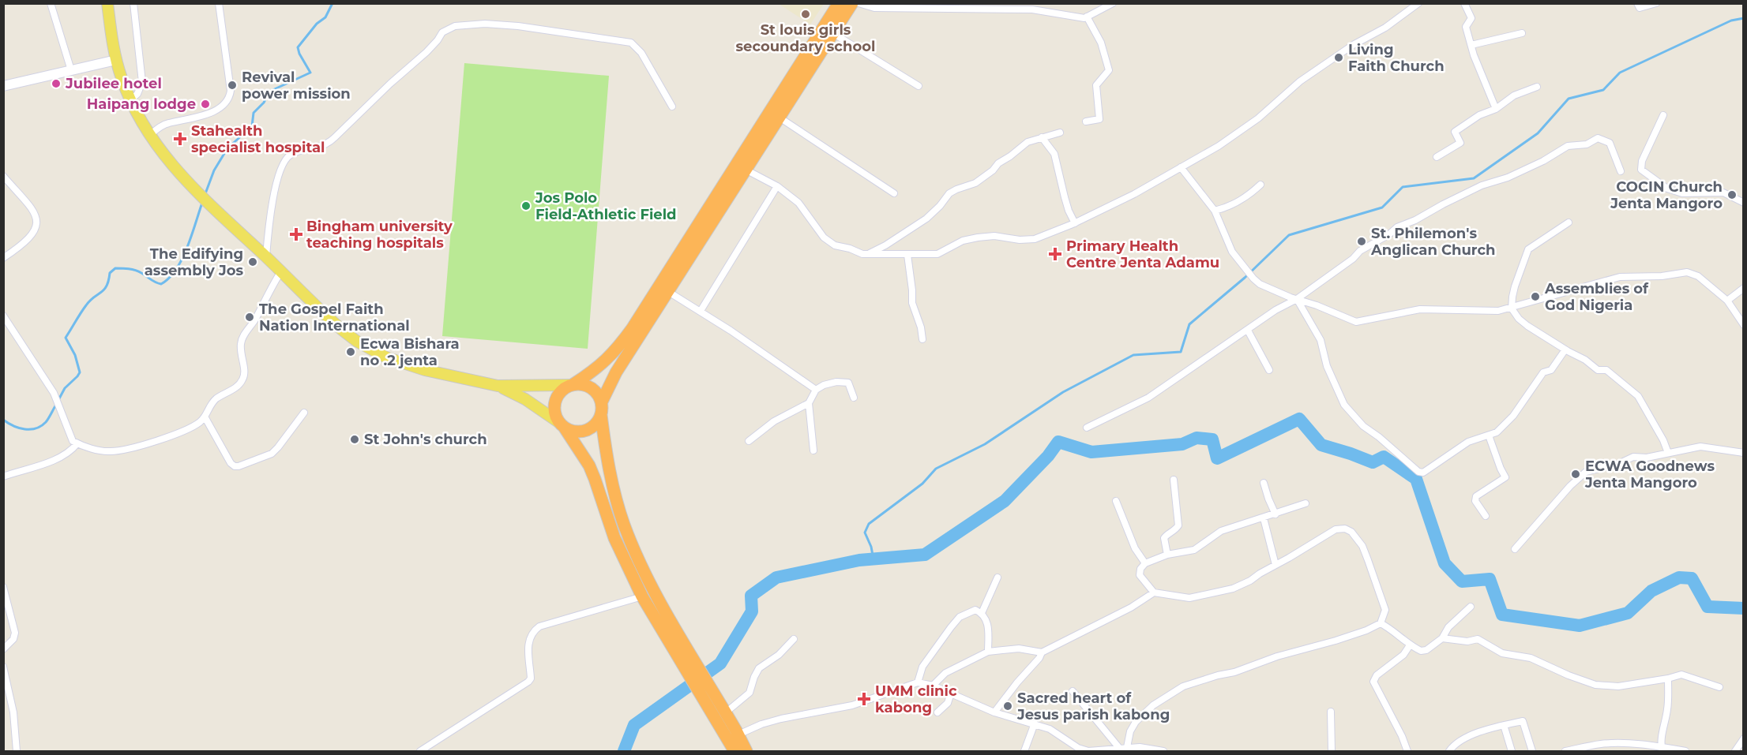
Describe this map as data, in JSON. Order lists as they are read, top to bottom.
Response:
{
  "places": {
    "other": [
      "St louis girls secoundary school",
      "Living Faith Church",
      "Jubilee hotel",
      "Revival power mission",
      "Haipang lodge",
      "COCIN Church Jenta Mangoro",
      "Jos Polo Field-Athletic Field",
      "St. Philemon's Anglican Church",
      "The Edifying assembly Jos",
      "Assemblies of God Nigeria",
      "The Gospel Faith Nation International",
      "Ecwa Bishara no .2 jenta",
      "St John's church",
      "ECWA Goodnews Jenta Mangoro",
      "Sacred heart of Jesus parish kabong"
    ],
    "health": [
      "Stahealth specialist hospital",
      "Bingham university teaching hospitals",
      "Primary Health Centre Jenta Adamu",
      "UMM clinic kabong"
    ]
  }
}
